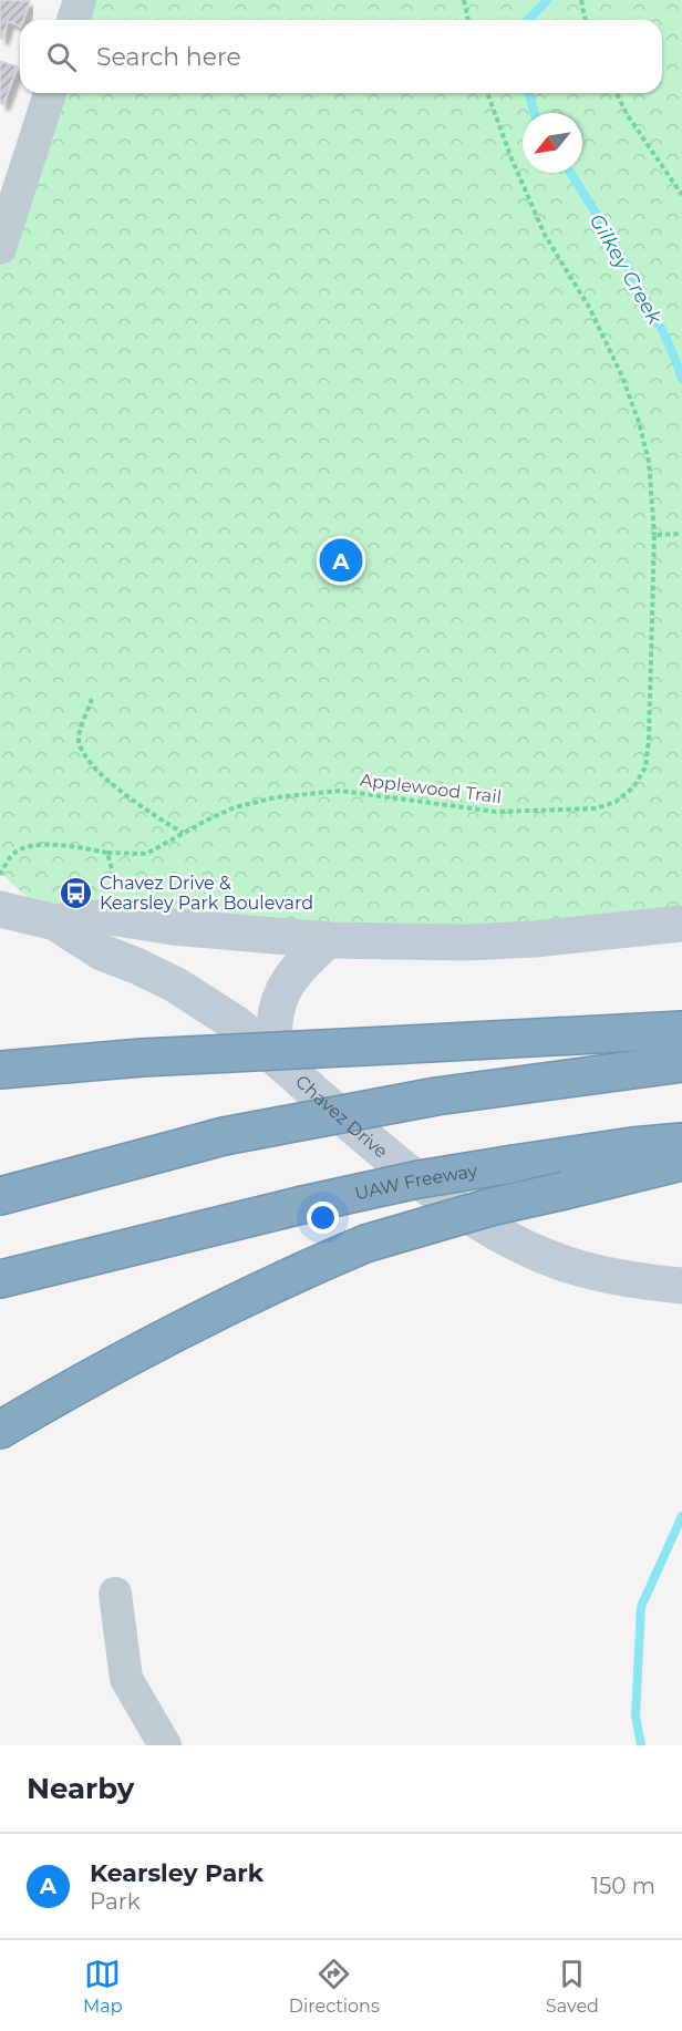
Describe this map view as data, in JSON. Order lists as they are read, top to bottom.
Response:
{
  "streets": {
    "highway": ["UAW Freeway"],
    "main road": ["Chavez Drive"],
    "path": ["Applewood Trail"]
  },
  "water": ["Gilkey Creek"],
  "places": {
    "bus stop": ["Chavez Drive & Kearsley Park Boulevard"]
  },
  "north": "bottom left",
  "page": {
    "search": "Search here",
    "pins": "A",
    "heading": "Nearby",
    "list": [
      {
        "mark": "A",
        "name": "Kearsley Park",
        "note": "Park",
        "value": "150 m"
      }
    ],
    "nav": ["Map", "Directions", "Saved"]
  }
}
